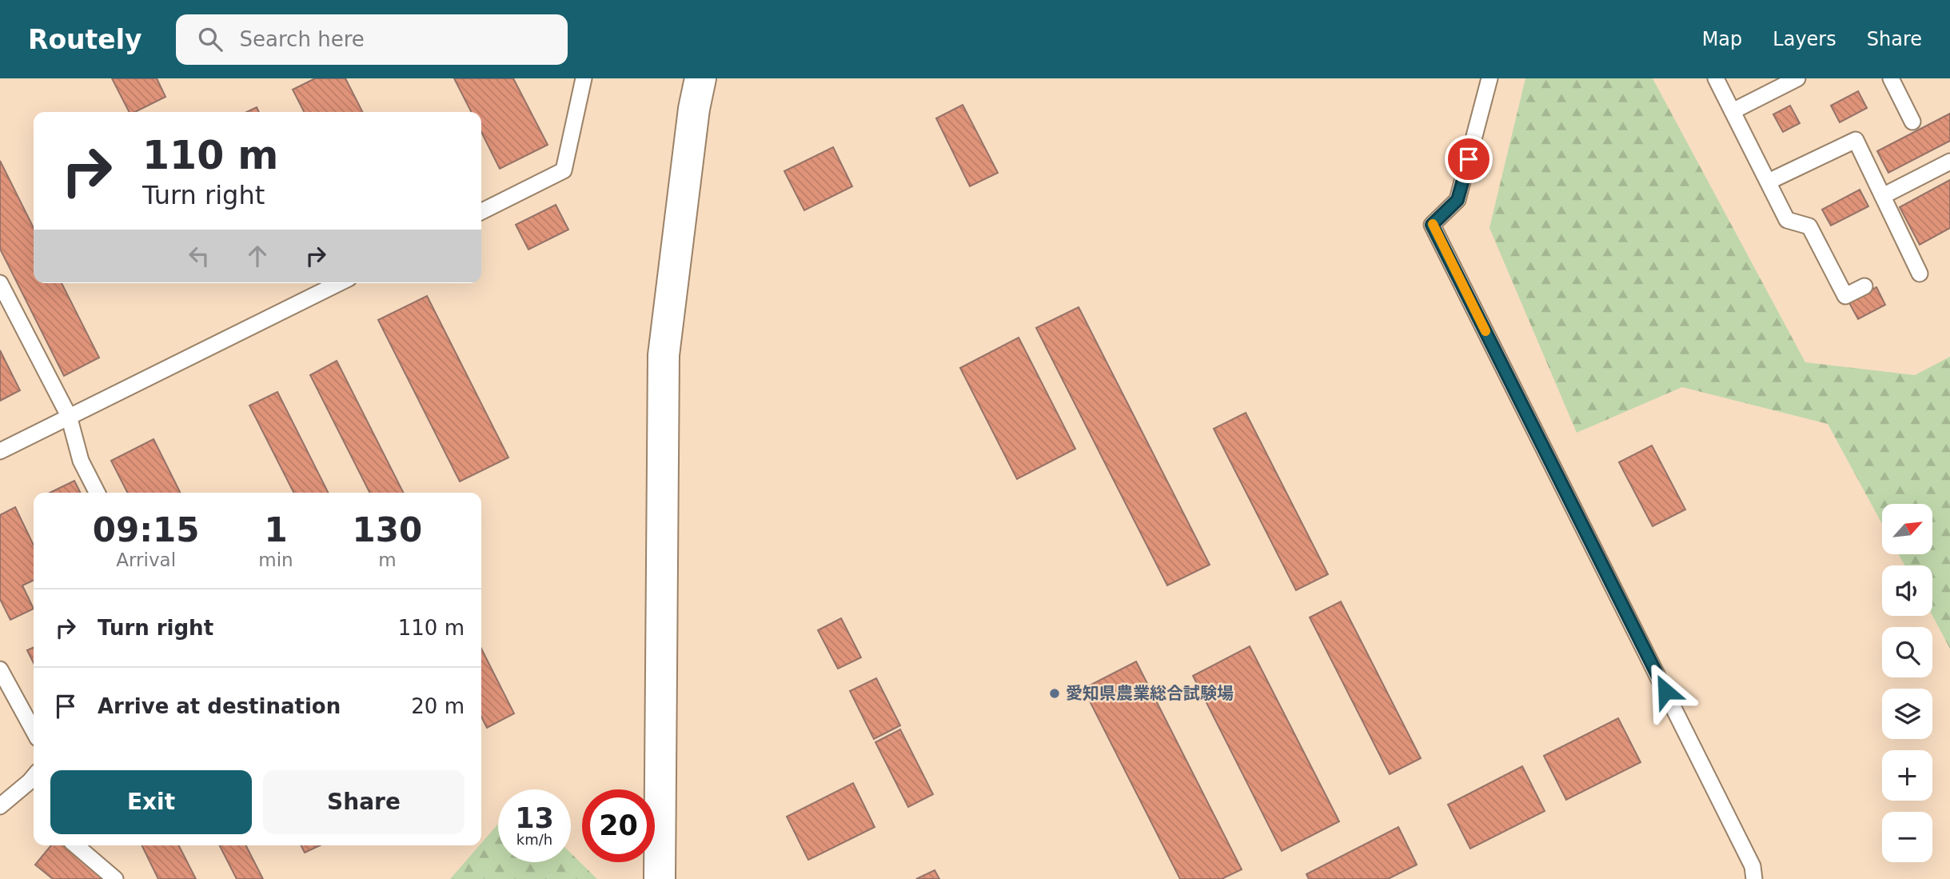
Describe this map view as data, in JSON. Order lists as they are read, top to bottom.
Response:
{
  "places": ["愛知県農業総合試験場"],
  "north": "top right",
  "page": {
    "header": "Routely",
    "search": "Search here",
    "nav": ["Map", "Layers", "Share"],
    "turn": ["110 m", "Turn right"],
    "eta": [
      "09:15",
      "Arrival",
      "1",
      "min",
      "130",
      "m"
    ],
    "map_buttons": ["+", "−"],
    "list": [
      {
        "name": "Turn right",
        "value": "110 m"
      },
      {
        "name": "Arrive at destination",
        "value": "20 m"
      }
    ],
    "buttons": ["Exit", "Share"],
    "speed": "13 km/h",
    "limit": "20"
  }
}
